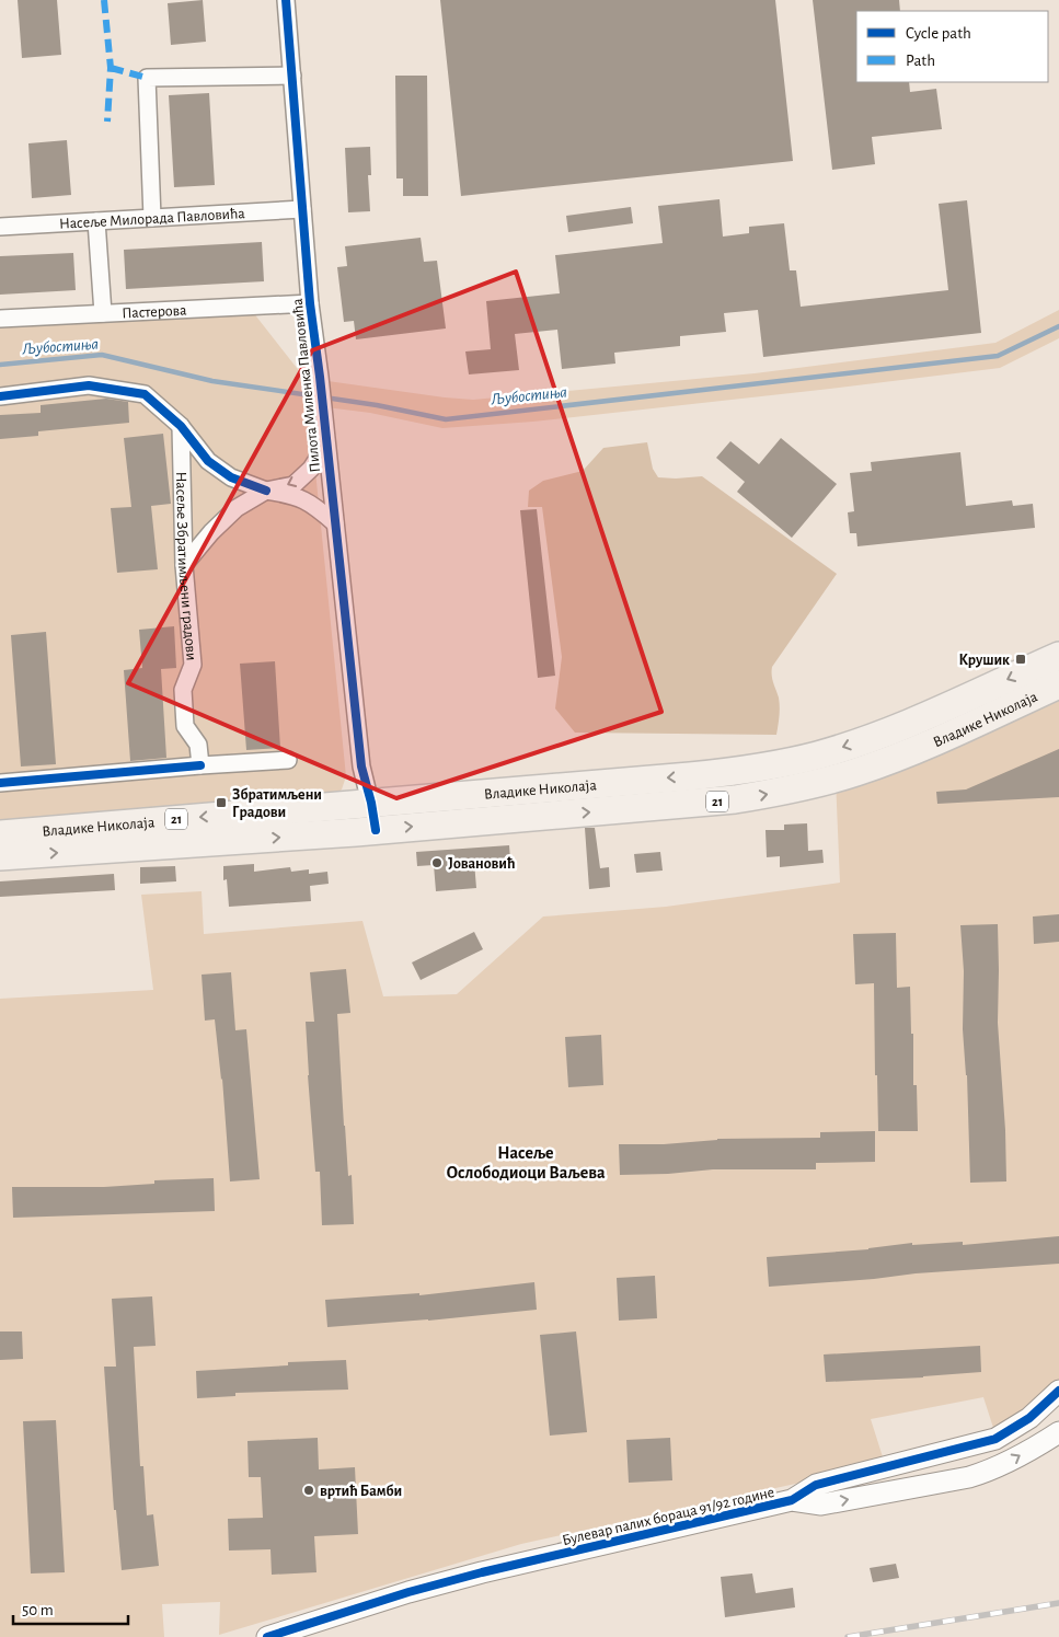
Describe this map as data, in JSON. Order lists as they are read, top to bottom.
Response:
{
  "streets": {
    "main road": ["Владике Николаја", "21"],
    "street": [
      "Насеље Милорада Павловића",
      "Пастерова",
      "Пилота Миленка Павловића",
      "Насеље Збратимљени градови",
      "Булевар палих бораца 91/92 године"
    ]
  },
  "crossings": [
    ["Насеље Милорада Павловића", "Пилота Миленка Павловића"],
    ["Пастерова", "Пилота Миленка Павловића"],
    ["Пилота Миленка Павловића", "Насеље Збратимљени градови"],
    ["Пилота Миленка Павловића", "Владике Николаја"]
  ],
  "districts": ["Насеље Ослободиоци Ваљева"],
  "water": ["Љубостиња"],
  "places": {
    "transit": ["Крушик", "Збратимљени Градови"],
    "other": ["Јовановић", "вртић Бамби"]
  },
  "legend": ["Cycle path", "Path"],
  "scale_bar": "50 m"
}
